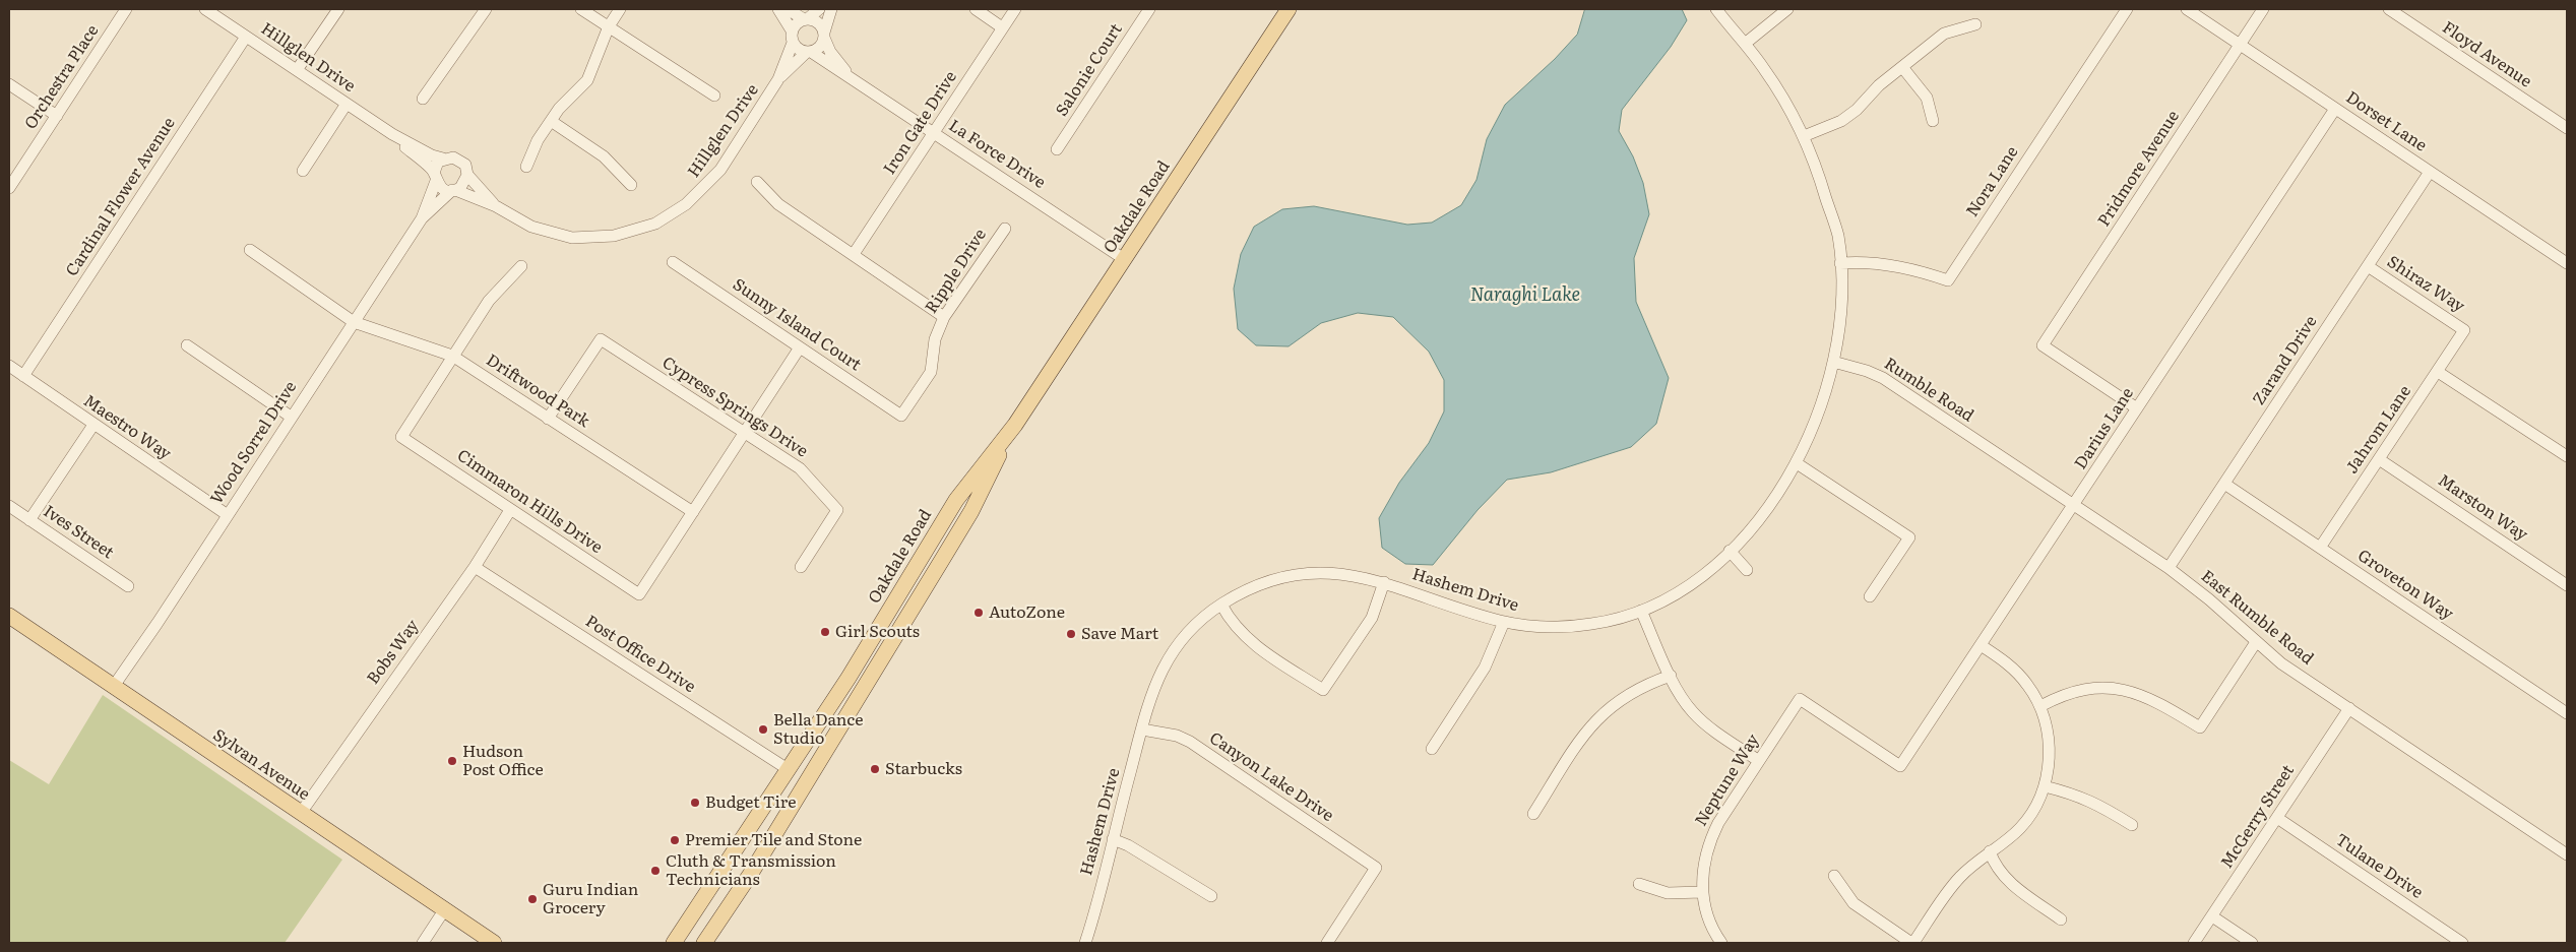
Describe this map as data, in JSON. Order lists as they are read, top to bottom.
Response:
{
  "streets": {
    "main road": ["Oakdale Road", "Sylvan Avenue"],
    "street": [
      "Floyd Avenue",
      "Hillglen Drive",
      "Salonie Court",
      "Orchestra Place",
      "Dorset Lane",
      "Iron Gate Drive",
      "La Force Drive",
      "Pridmore Avenue",
      "Nora Lane",
      "Cardinal Flower Avenue",
      "Ripple Drive",
      "Shiraz Way",
      "Sunny Island Court",
      "Zarand Drive",
      "Rumble Road",
      "Driftwood Park",
      "Cypress Springs Drive",
      "Maestro Way",
      "Darius Lane",
      "Jahrom Lane",
      "Wood Sorrel Drive",
      "Cimmaron Hills Drive",
      "Marston Way",
      "Ives Street",
      "Groveton Way",
      "Hashem Drive",
      "East Rumble Road",
      "Bobs Way",
      "Post Office Drive",
      "Canyon Lake Drive",
      "Neptune Way",
      "McGerry Street",
      "Tulane Drive"
    ]
  },
  "crossings": [
    ["Hillglen Drive", "La Force Drive"],
    ["Hillglen Drive", "Cardinal Flower Avenue"],
    ["Hillglen Drive", "Wood Sorrel Drive"],
    ["Dorset Lane", "Pridmore Avenue"],
    ["Dorset Lane", "Zarand Drive"],
    ["Dorset Lane", "Darius Lane"],
    ["Iron Gate Drive", "La Force Drive"],
    ["La Force Drive", "Oakdale Road"],
    ["Pridmore Avenue", "Darius Lane"],
    ["Nora Lane", "Hashem Drive"],
    ["Cardinal Flower Avenue", "Maestro Way"],
    ["Oakdale Road", "Post Office Drive"],
    ["Ripple Drive", "Sunny Island Court"],
    ["Shiraz Way", "Zarand Drive"],
    ["Shiraz Way", "Jahrom Lane"],
    ["Zarand Drive", "Groveton Way"],
    ["Zarand Drive", "East Rumble Road"],
    ["Rumble Road", "Hashem Drive"],
    ["Rumble Road", "East Rumble Road"],
    ["Driftwood Park", "Cypress Springs Drive"],
    ["Driftwood Park", "Wood Sorrel Drive"],
    ["Driftwood Park", "Cimmaron Hills Drive"],
    ["Maestro Way", "Wood Sorrel Drive"],
    ["Darius Lane", "East Rumble Road"],
    ["Darius Lane", "Neptune Way"],
    ["Jahrom Lane", "Marston Way"],
    ["Jahrom Lane", "Groveton Way"],
    ["Wood Sorrel Drive", "Sylvan Avenue"],
    ["Cimmaron Hills Drive", "Bobs Way"],
    ["Hashem Drive", "Canyon Lake Drive"],
    ["East Rumble Road", "McGerry Street"],
    ["Bobs Way", "Post Office Drive"],
    ["Bobs Way", "Sylvan Avenue"],
    ["McGerry Street", "Tulane Drive"]
  ],
  "water": ["Naraghi Lake"],
  "places": [
    "AutoZone",
    "Girl Scouts",
    "Save Mart",
    "Bella Dance Studio",
    "Hudson Post Office",
    "Starbucks",
    "Budget Tire",
    "Premier Tile and Stone",
    "Cluth & Transmission Technicians",
    "Guru Indian Grocery"
  ]
}
